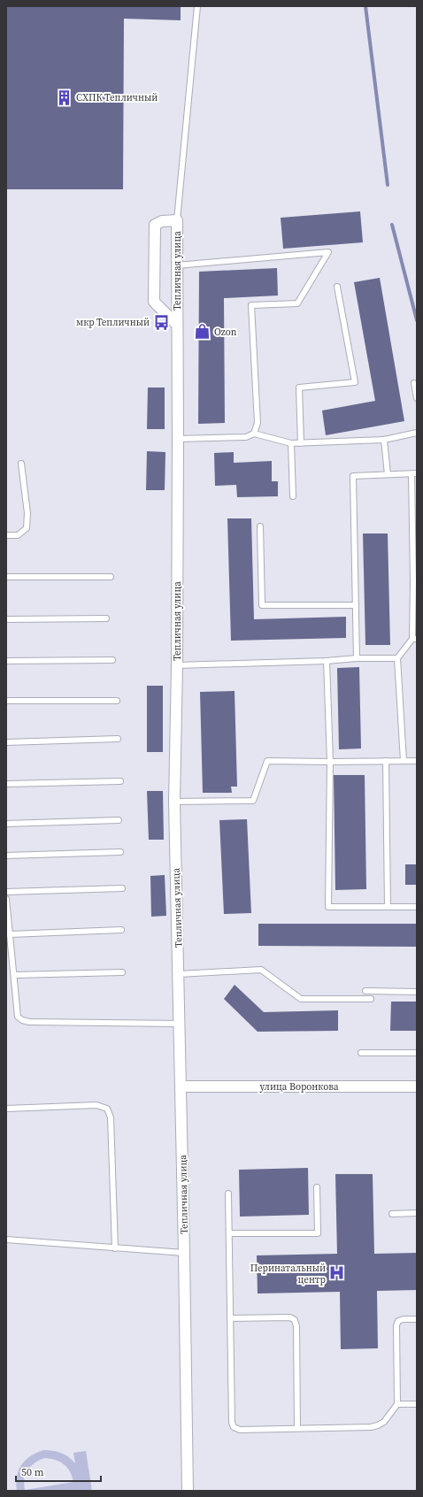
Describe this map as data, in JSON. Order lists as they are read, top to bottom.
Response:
{
  "streets": {
    "street": ["Тепличная улица", "улица Воронкова"]
  },
  "crossings": [
    ["Тепличная улица", "улица Воронкова"]
  ],
  "places": {
    "building": ["СХПК Тепличный"],
    "bus stop": ["мкр Тепличный"],
    "shop": ["Ozon"],
    "hospital": ["Перинатальный центр"]
  },
  "scale_bar": "50 m"
}
